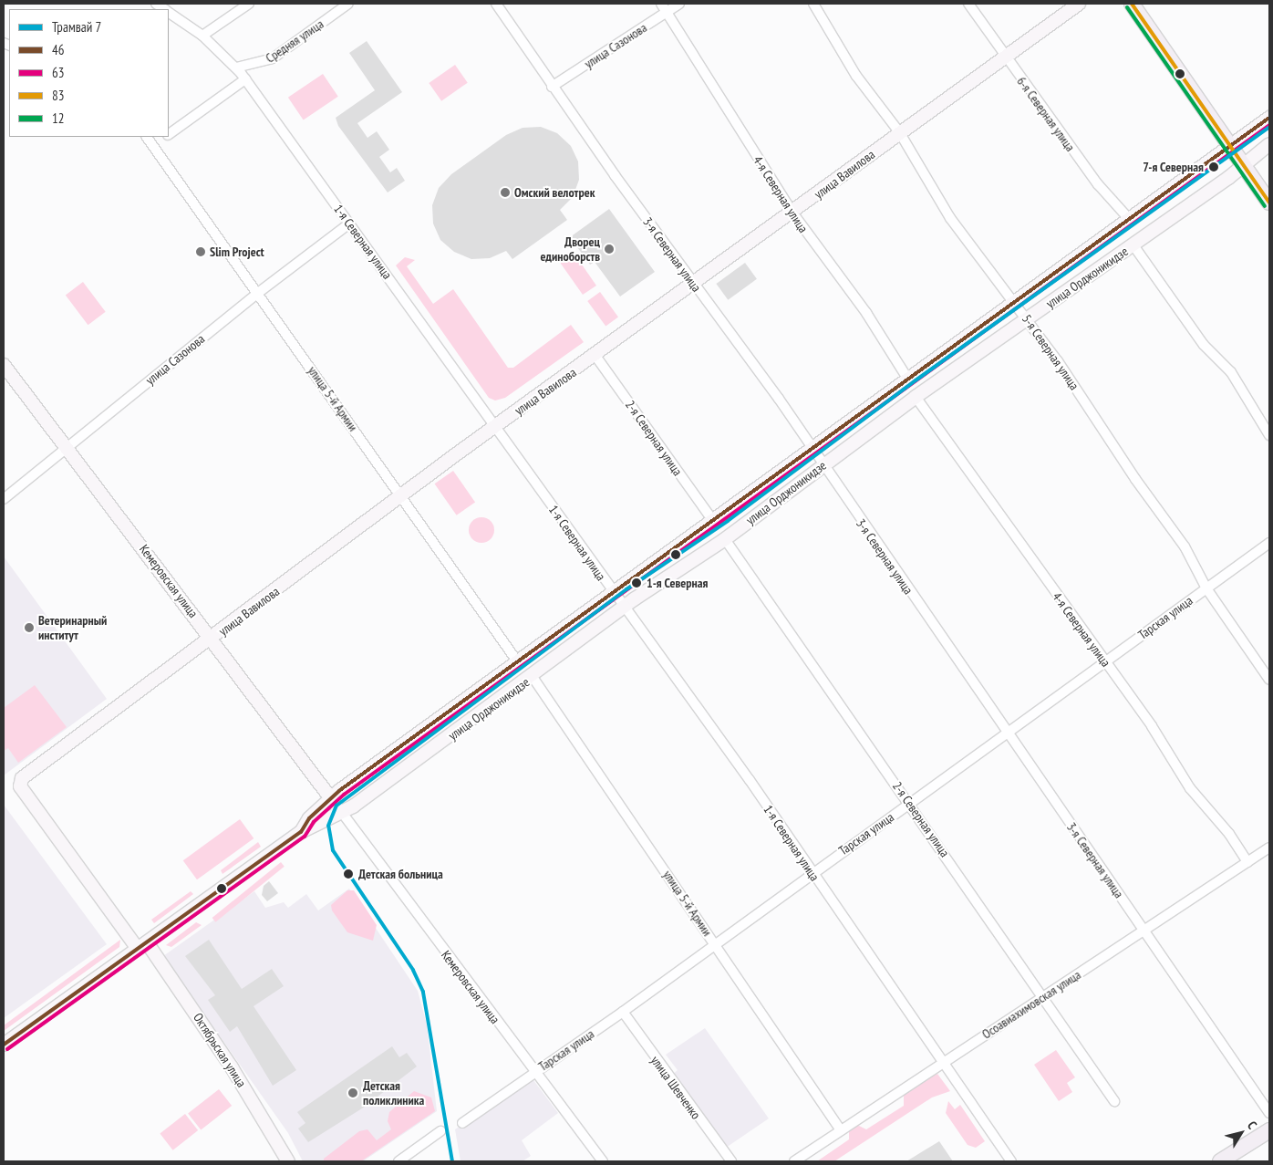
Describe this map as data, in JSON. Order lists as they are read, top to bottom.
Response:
{
  "streets": {
    "main road": [
      "улица Вавилова",
      "улица Орджоникидзе",
      "Кемеровская улица",
      "Октябрьская улица"
    ],
    "street": [
      "Средняя улица",
      "улица Сазонова",
      "6-я Северная улица",
      "4-я Северная улица",
      "1-я Северная улица",
      "3-я Северная улица",
      "5-я Северная улица",
      "улица 5-й Армии",
      "2-я Северная улица",
      "Тарская улица",
      "Осоавиахимовская улица",
      "улица Шевченко"
    ]
  },
  "crossings": [
    ["Средняя улица", "1-я Северная улица"],
    ["улица Сазонова", "4-я Северная улица"],
    ["улица Сазонова", "1-я Северная улица"],
    ["улица Сазонова", "3-я Северная улица"],
    ["улица Сазонова", "улица 5-й Армии"],
    ["улица Сазонова", "Кемеровская улица"],
    ["6-я Северная улица", "улица Вавилова"],
    ["6-я Северная улица", "улица Орджоникидзе"],
    ["улица Вавилова", "4-я Северная улица"],
    ["улица Вавилова", "1-я Северная улица"],
    ["улица Вавилова", "3-я Северная улица"],
    ["улица Вавилова", "5-я Северная улица"],
    ["улица Вавилова", "улица 5-й Армии"],
    ["улица Вавилова", "2-я Северная улица"],
    ["улица Вавилова", "Кемеровская улица"],
    ["улица Вавилова", "Октябрьская улица"],
    ["4-я Северная улица", "улица Орджоникидзе"],
    ["4-я Северная улица", "Тарская улица"],
    ["4-я Северная улица", "Осоавиахимовская улица"],
    ["1-я Северная улица", "улица Орджоникидзе"],
    ["1-я Северная улица", "Тарская улица"],
    ["1-я Северная улица", "Осоавиахимовская улица"],
    ["3-я Северная улица", "улица Орджоникидзе"],
    ["3-я Северная улица", "Тарская улица"],
    ["3-я Северная улица", "Осоавиахимовская улица"],
    ["улица Орджоникидзе", "5-я Северная улица"],
    ["улица Орджоникидзе", "улица 5-й Армии"],
    ["улица Орджоникидзе", "2-я Северная улица"],
    ["улица Орджоникидзе", "Кемеровская улица"],
    ["улица Орджоникидзе", "Октябрьская улица"],
    ["5-я Северная улица", "Тарская улица"],
    ["улица 5-й Армии", "Тарская улица"],
    ["улица 5-й Армии", "Осоавиахимовская улица"],
    ["2-я Северная улица", "Тарская улица"],
    ["2-я Северная улица", "Осоавиахимовская улица"],
    ["Кемеровская улица", "Тарская улица"],
    ["Тарская улица", "улица Шевченко"]
  ],
  "places": [
    "7-я Северная",
    "Омский велотрек",
    "Дворец единоборств",
    "Slim Project",
    "1-я Северная",
    "Ветеринарный институт",
    "Детская больница",
    "Детская поликлиника"
  ],
  "lines": [
    "transit line 83",
    "transit line 12",
    "transit line 46",
    "transit line 63",
    "tram line 7"
  ],
  "legend": [
    "Трамвай 7",
    "46",
    "63",
    "83",
    "12"
  ],
  "north": "top right"
}
